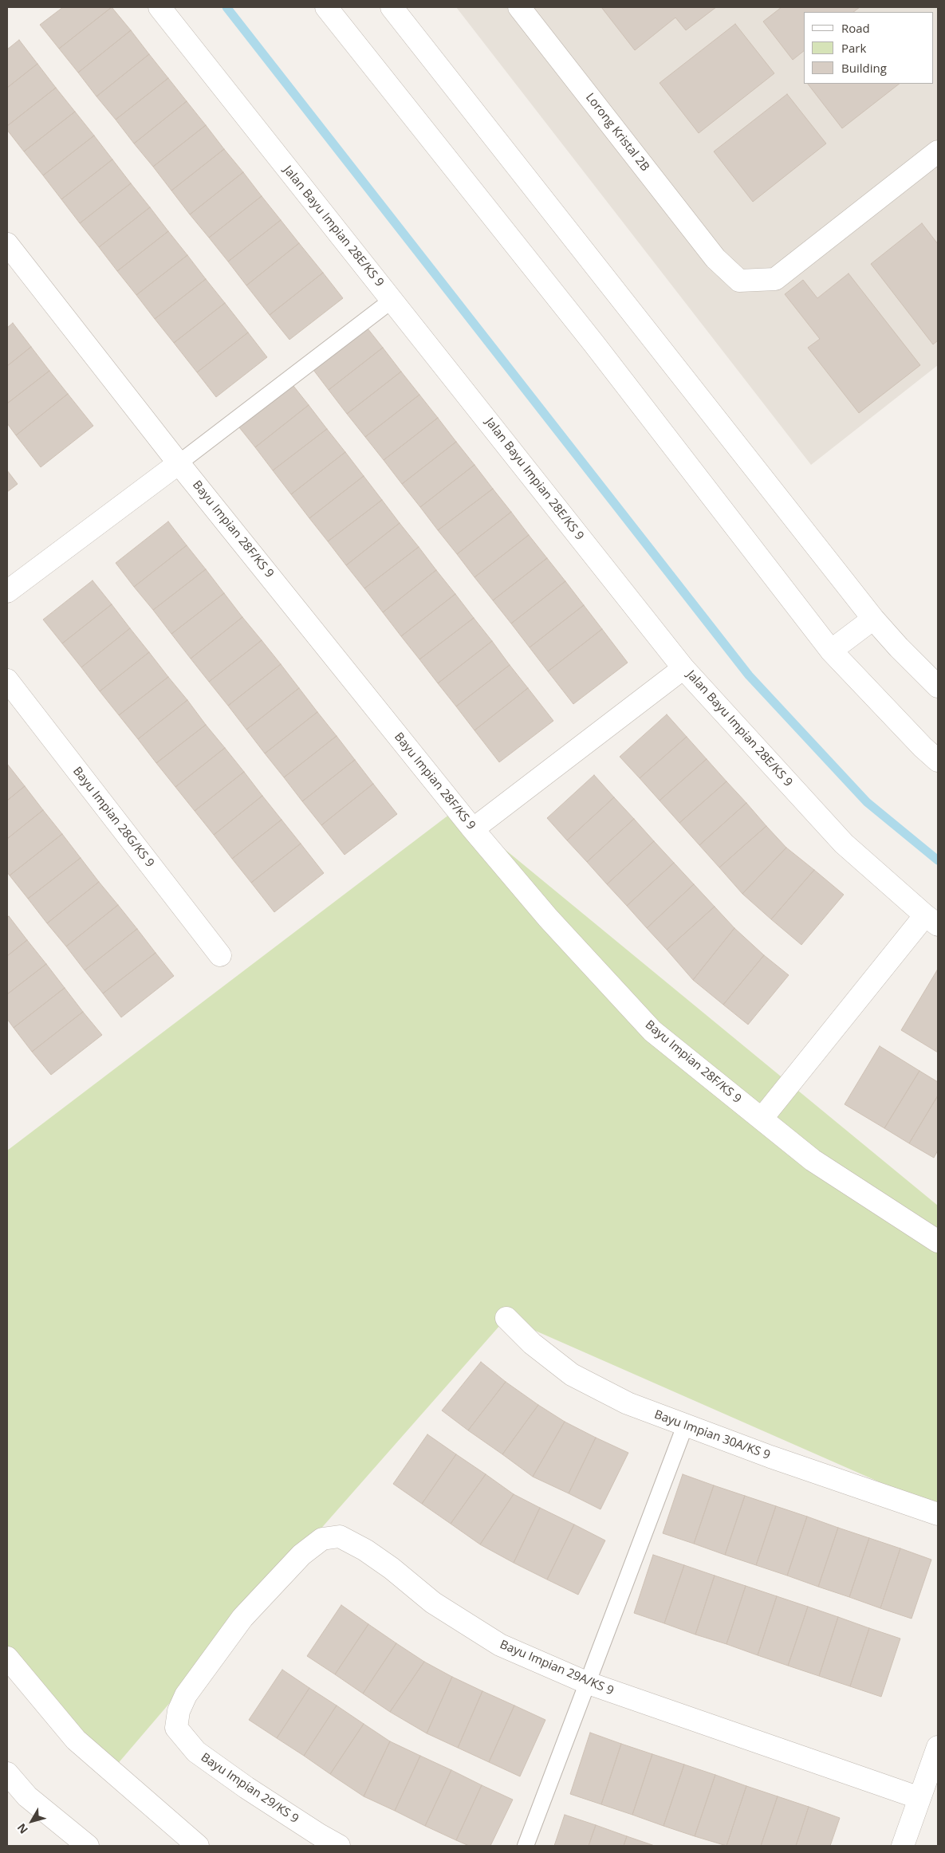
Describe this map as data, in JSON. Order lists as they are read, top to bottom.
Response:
{
  "streets": {
    "street": [
      "Lorong Kristal 2B",
      "Jalan Bayu Impian 28E/KS 9",
      "Bayu Impian 28F/KS 9",
      "Bayu Impian 28G/KS 9",
      "Bayu Impian 30A/KS 9",
      "Bayu Impian 29A/KS 9",
      "Bayu Impian 29/KS 9"
    ]
  },
  "crossings": [
    ["Bayu Impian 29A/KS 9", "Bayu Impian 29/KS 9"]
  ],
  "legend": ["Road", "Park", "Building"],
  "north": "bottom left"
}
